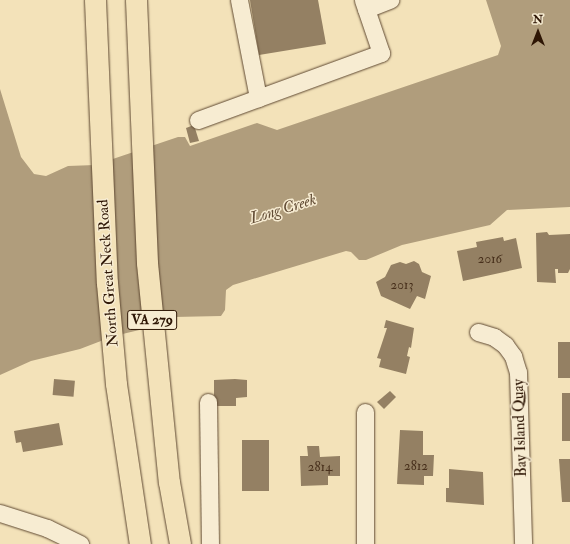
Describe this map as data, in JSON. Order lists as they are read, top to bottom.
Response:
{
  "streets": {
    "main road": ["North Great Neck Road", "VA 279"],
    "street": ["Bay Island Quay"]
  },
  "water": ["Long Creek"],
  "house_numbers": [
    "2016",
    "2013",
    "2812",
    "2814"
  ],
  "north": "top"
}
